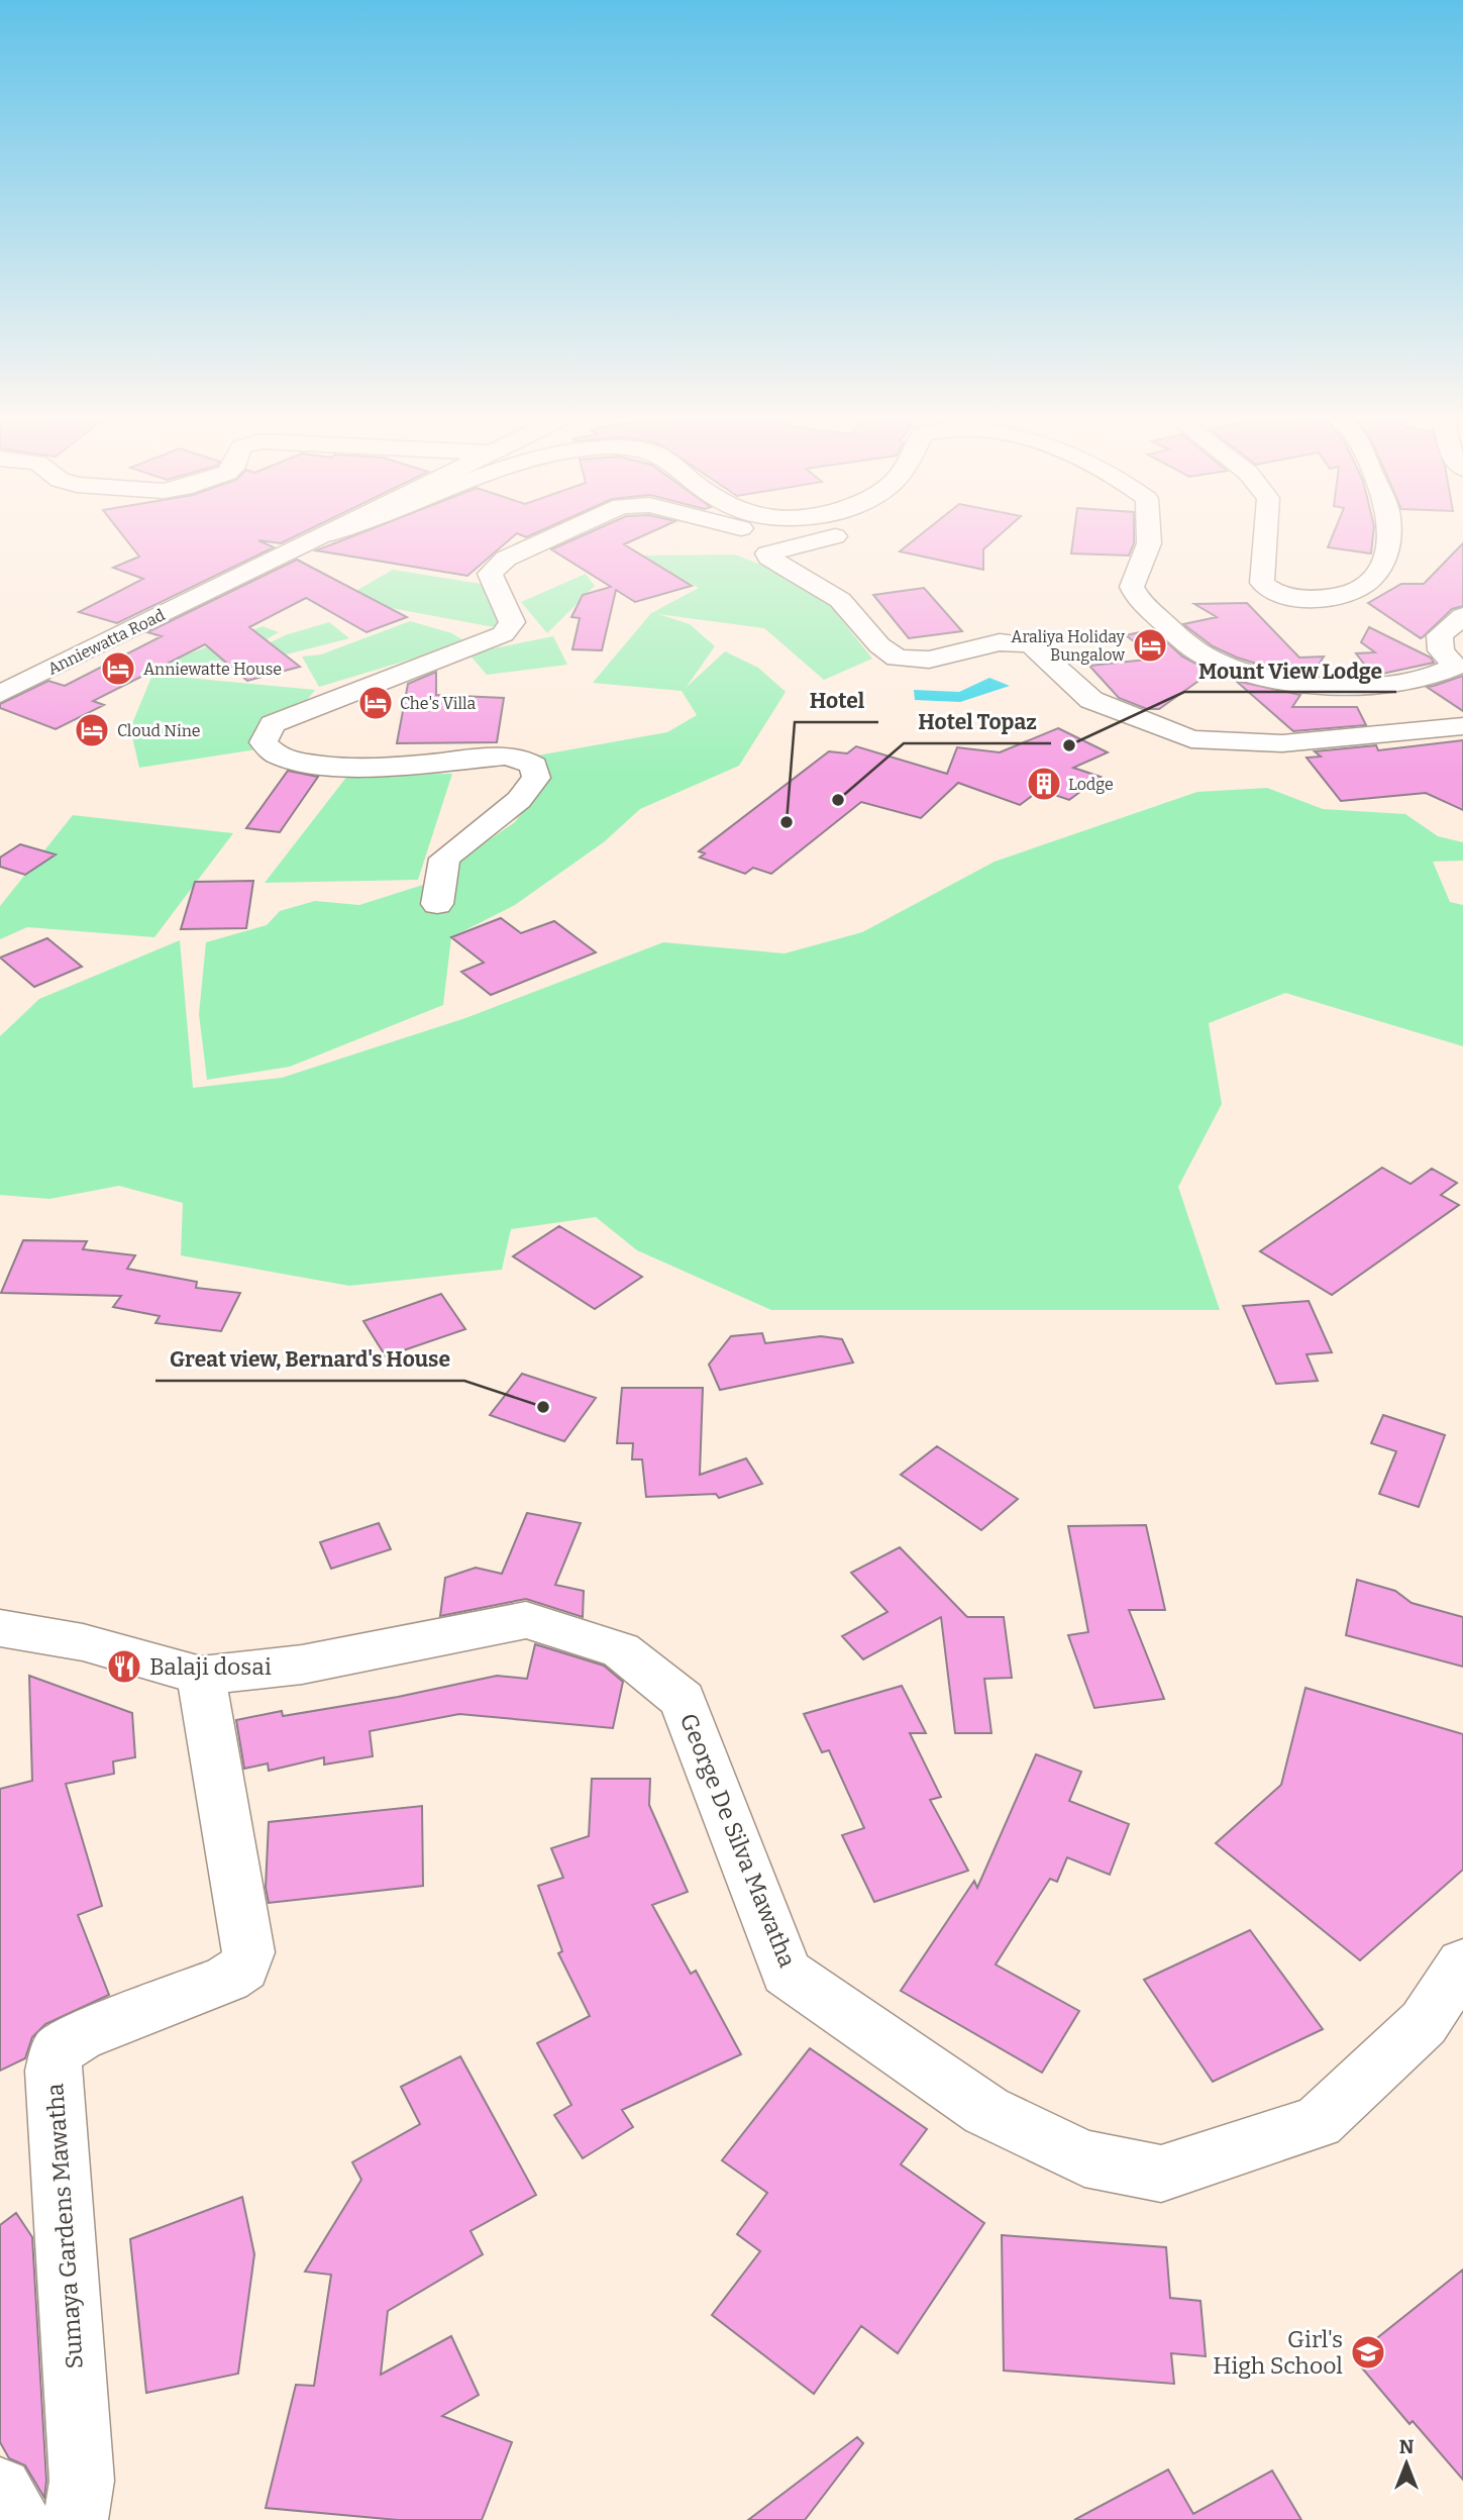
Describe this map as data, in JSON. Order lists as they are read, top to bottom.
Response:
{
  "streets": {
    "street": ["Anniewatta Road", "George De Silva Mawatha", "Sumaya Gardens Mawatha"]
  },
  "crossings": [
    ["George De Silva Mawatha", "Sumaya Gardens Mawatha"]
  ],
  "places": {
    "hotel": [
      "Araliya Holiday Bungalow",
      "Anniewatte House",
      "Che's Villa",
      "Cloud Nine"
    ],
    "other": [
      "Mount View Lodge",
      "Hotel Topaz",
      "Hotel",
      "Great view, Bernard's House"
    ],
    "building": ["Lodge"],
    "restaurant": ["Balaji dosai"],
    "school or university": ["Girl's High School"]
  },
  "north": "top"
}
